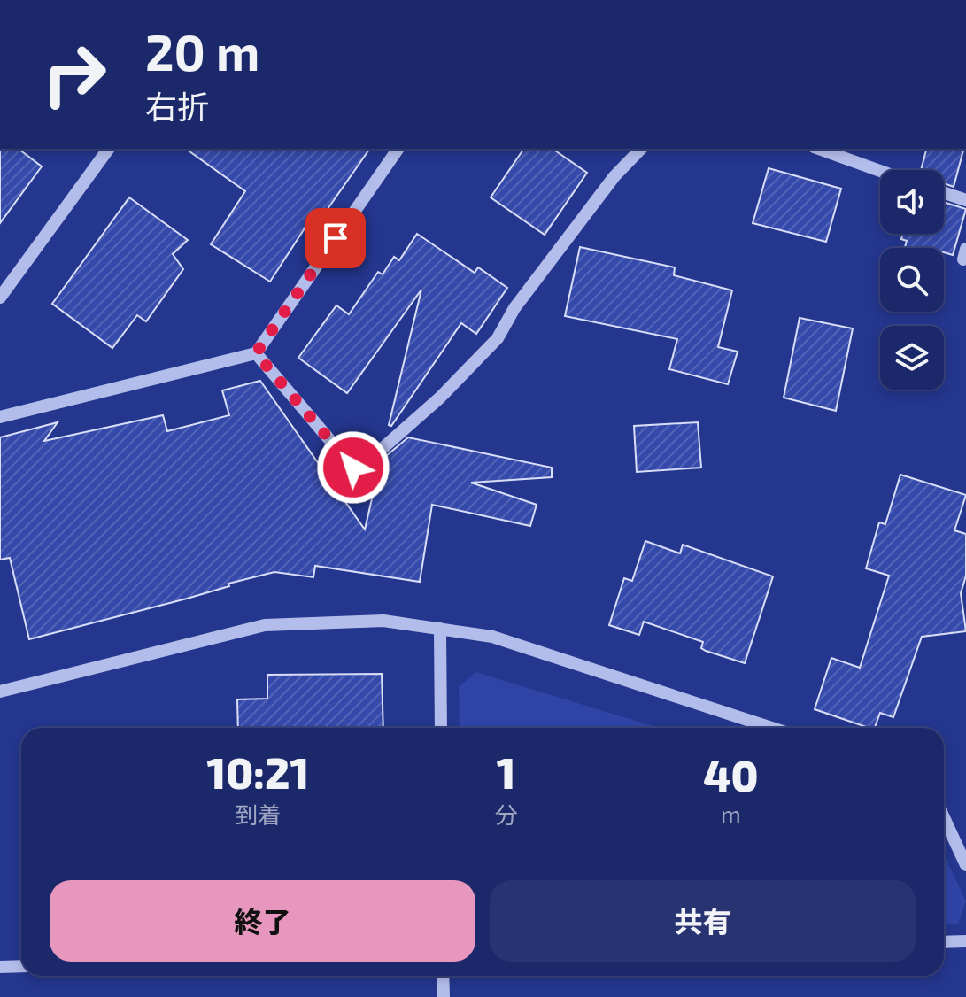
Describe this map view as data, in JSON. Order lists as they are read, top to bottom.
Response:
{
  "page": {
    "turn": ["20 m", "右折"],
    "eta": [
      "10:21",
      "到着",
      "1",
      "分",
      "40",
      "m"
    ],
    "buttons": ["終了", "共有"]
  }
}
